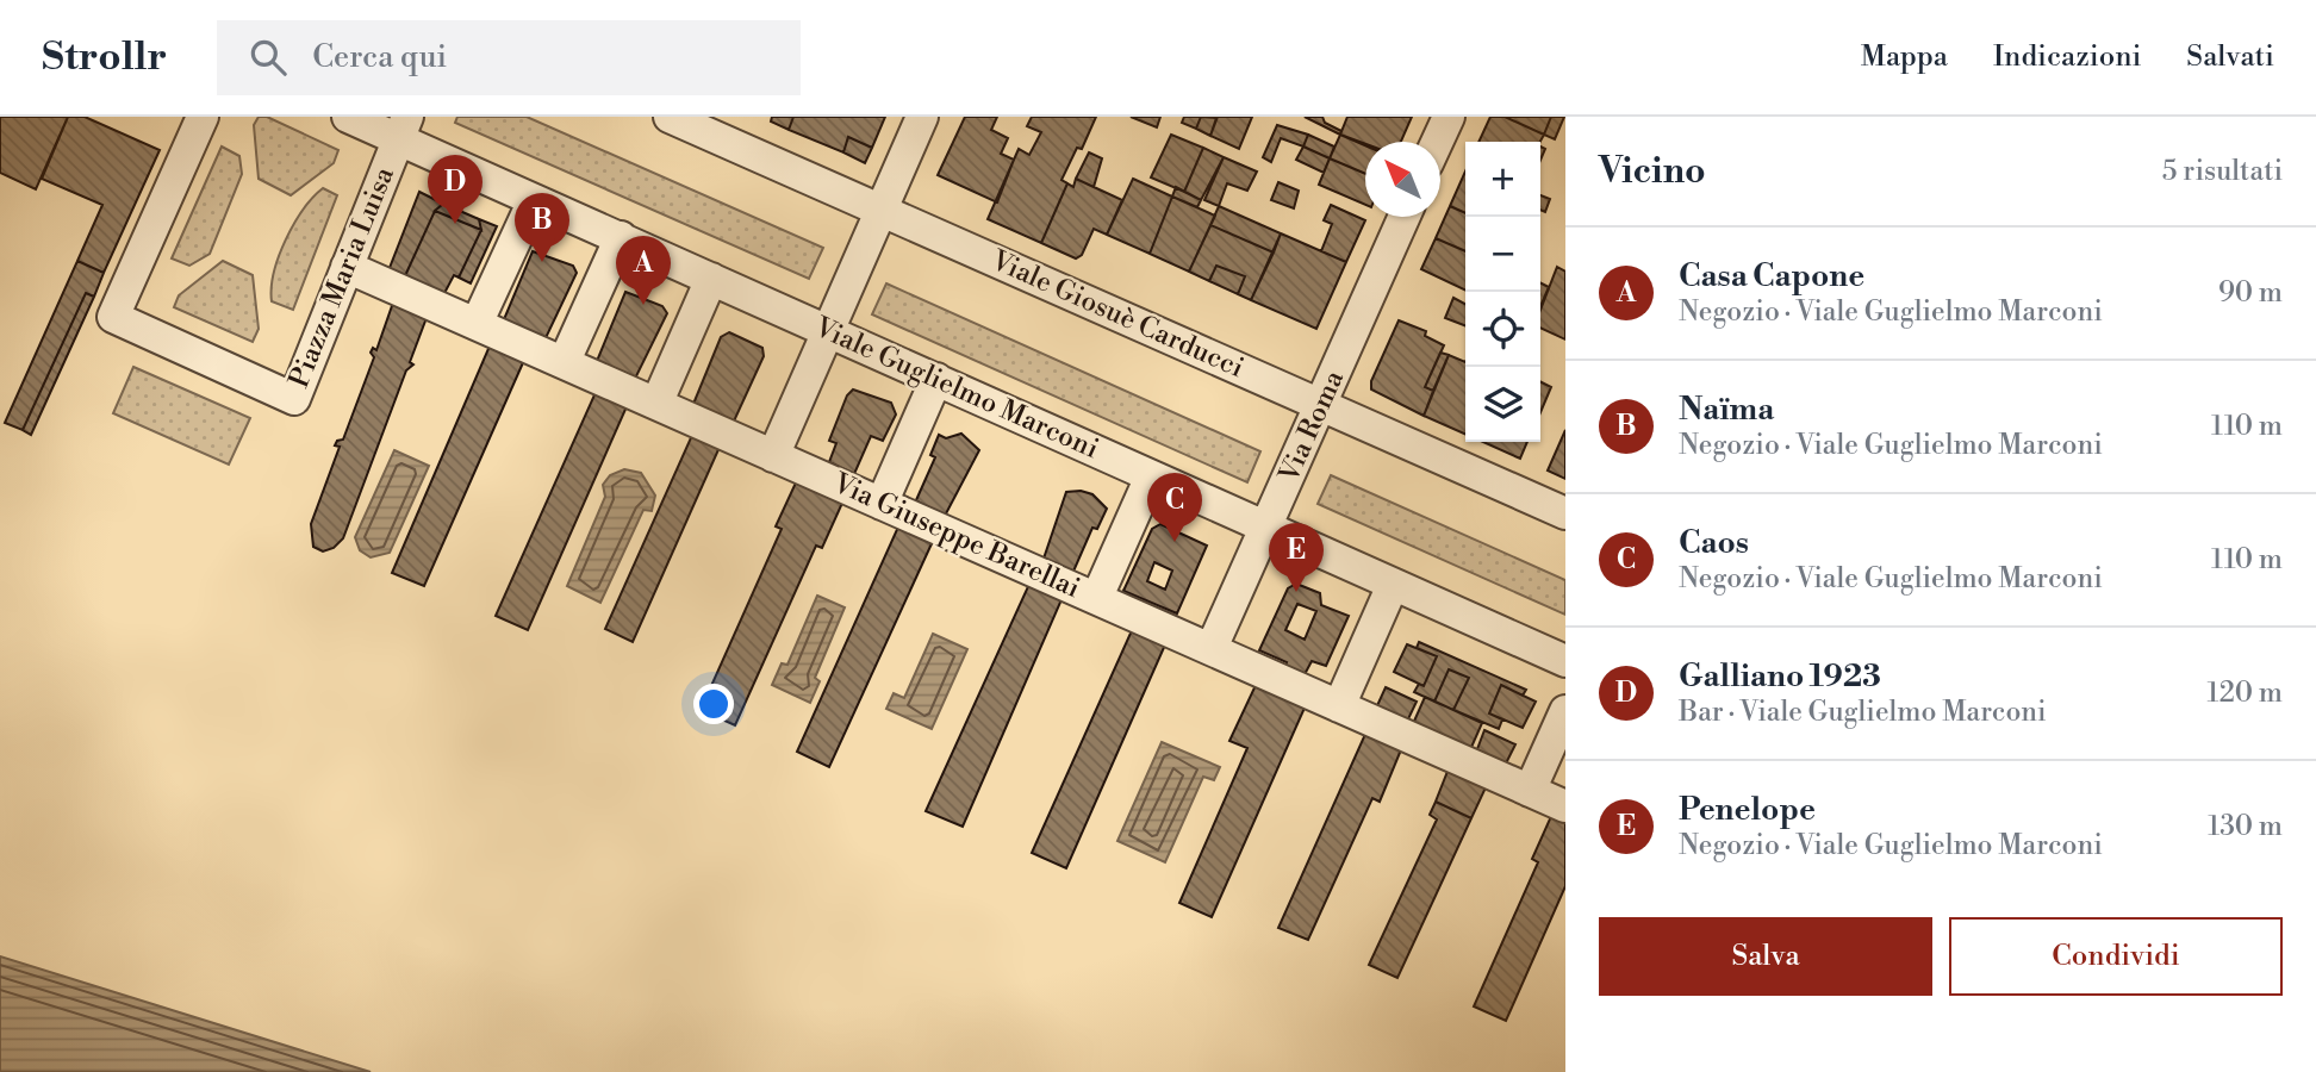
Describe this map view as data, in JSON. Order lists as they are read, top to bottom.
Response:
{
  "streets": {
    "street": [
      "Piazza Maria Luisa",
      "Viale Giosuè Carducci",
      "Viale Guglielmo Marconi",
      "Via Roma",
      "Via Giuseppe Barellai"
    ]
  },
  "crossings": [
    ["Piazza Maria Luisa", "Viale Guglielmo Marconi"],
    ["Piazza Maria Luisa", "Via Giuseppe Barellai"],
    ["Viale Giosuè Carducci", "Via Roma"],
    ["Viale Guglielmo Marconi", "Via Roma"],
    ["Via Roma", "Via Giuseppe Barellai"]
  ],
  "north": "top left",
  "page": {
    "header": "Strollr",
    "search": "Cerca qui",
    "nav": ["Mappa", "Indicazioni", "Salvati"],
    "heading": ["Vicino", "5 risultati"],
    "map_buttons": ["+", "−"],
    "pins": [
      "D",
      "B",
      "A",
      "C",
      "E"
    ],
    "list": [
      {
        "mark": "A",
        "name": "Casa Capone",
        "note": "Negozio · Viale Guglielmo Marconi",
        "value": "90 m"
      },
      {
        "mark": "B",
        "name": "Naïma",
        "note": "Negozio · Viale Guglielmo Marconi",
        "value": "110 m"
      },
      {
        "mark": "C",
        "name": "Caos",
        "note": "Negozio · Viale Guglielmo Marconi",
        "value": "110 m"
      },
      {
        "mark": "D",
        "name": "Galliano 1923",
        "note": "Bar · Viale Guglielmo Marconi",
        "value": "120 m"
      },
      {
        "mark": "E",
        "name": "Penelope",
        "note": "Negozio · Viale Guglielmo Marconi",
        "value": "130 m"
      }
    ],
    "buttons": ["Salva", "Condividi"]
  }
}
